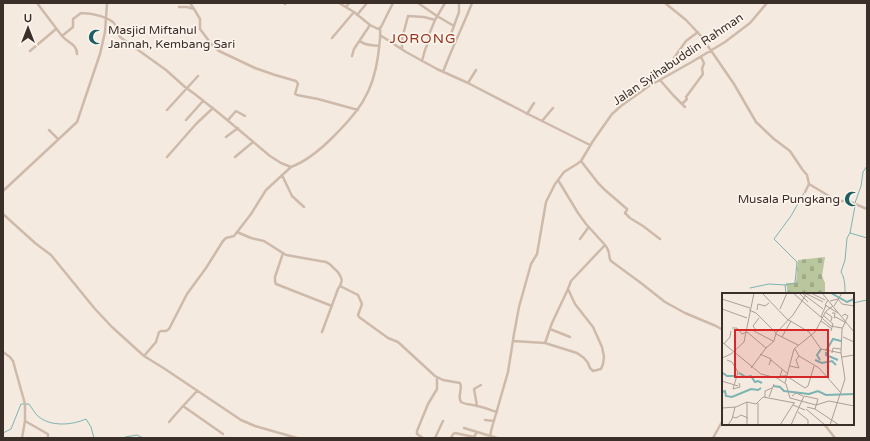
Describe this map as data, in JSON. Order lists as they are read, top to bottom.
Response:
{
  "streets": {
    "street": ["Jalan Syihabuddin Rahman"]
  },
  "districts": ["JORONG"],
  "places": {
    "mosque": ["Masjid Miftahul Jannah, Kembang Sari", "Musala Pungkang"]
  },
  "north": "top"
}
